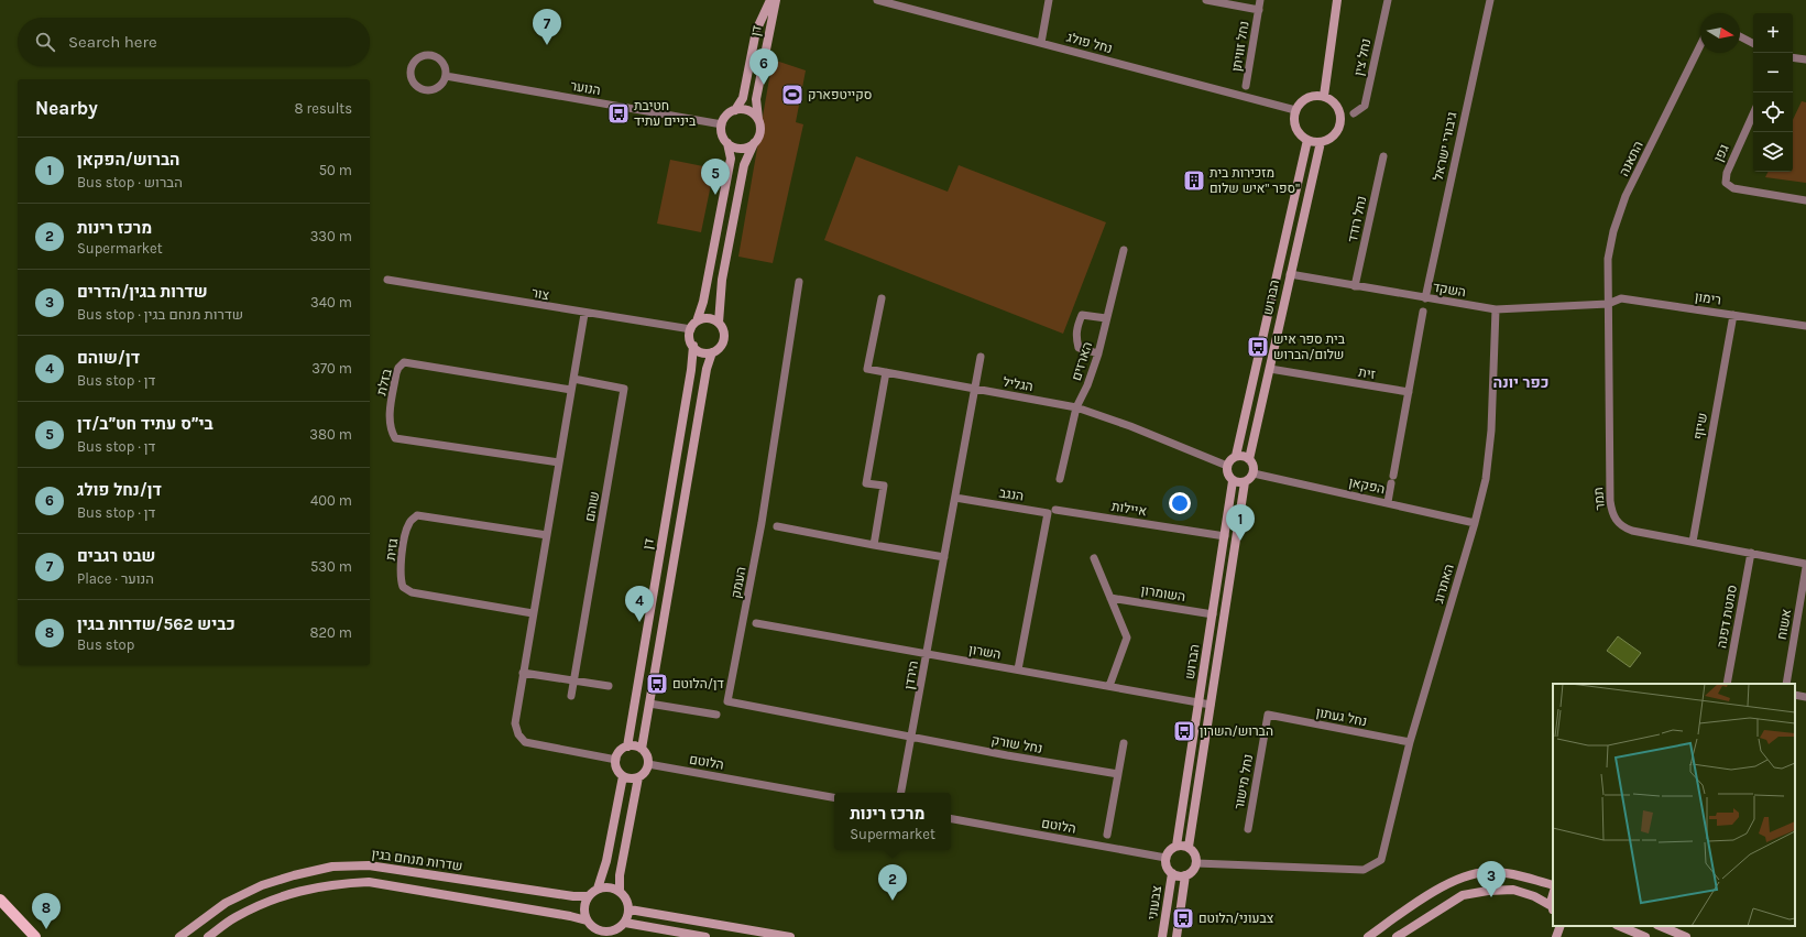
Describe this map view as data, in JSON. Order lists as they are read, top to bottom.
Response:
{
  "streets": {
    "street": [
      "דן",
      "נחל פולג",
      "נחל זוויתן",
      "נחל צין",
      "הנוער",
      "גיבורי ישראל",
      "גפן",
      "התאנה",
      "נחל רודד",
      "השקד",
      "צור",
      "הברוש",
      "רימון",
      "הארזים",
      "זית",
      "בזלת",
      "הגליל",
      "שיזף",
      "הפקאן",
      "הנגב",
      "תמר",
      "שוהם",
      "איילות",
      "גזית",
      "העמק",
      "האתרוג",
      "השומרון",
      "סמטת דפנה",
      "אשוח",
      "השרון",
      "הירדן",
      "נחל געתון",
      "נחל שורק",
      "הלוטם",
      "נחל מישור",
      "שדרות מנחם בגין",
      "צבעוני"
    ]
  },
  "crossings": [
    ["דן", "הנוער"],
    ["דן", "צור"],
    ["דן", "הלוטם"],
    ["נחל פולג", "הברוש"],
    ["גיבורי ישראל", "השקד"],
    ["התאנה", "השקד"],
    ["התאנה", "רימון"],
    ["התאנה", "תמר"],
    ["נחל רודד", "השקד"],
    ["השקד", "הברוש"],
    ["השקד", "רימון"],
    ["השקד", "תמר"],
    ["השקד", "האתרוג"],
    ["הברוש", "זית"],
    ["הברוש", "הגליל"],
    ["הברוש", "הפקאן"],
    ["הברוש", "איילות"],
    ["הברוש", "האתרוג"],
    ["הברוש", "השומרון"],
    ["הברוש", "השרון"],
    ["הברוש", "הלוטם"],
    ["הברוש", "צבעוני"],
    ["רימון", "שיזף"],
    ["רימון", "תמר"],
    ["הארזים", "הגליל"],
    ["הגליל", "הפקאן"],
    ["שיזף", "תמר"],
    ["הפקאן", "האתרוג"],
    ["הנגב", "השרון"],
    ["הנגב", "הירדן"],
    ["תמר", "סמטת דפנה"],
    ["העמק", "הירדן"],
    ["העמק", "נחל שורק"],
    ["האתרוג", "נחל געתון"],
    ["האתרוג", "הלוטם"],
    ["האתרוג", "צבעוני"],
    ["השרון", "הירדן"],
    ["הירדן", "נחל שורק"],
    ["נחל געתון", "נחל מישור"],
    ["הלוטם", "צבעוני"]
  ],
  "districts": ["כפר יונה"],
  "places": {
    "sports": ["סקייטפארק"],
    "bus stop": [
      "חטיבת ביניים עתיד",
      "בית ספר איש שלום/הברוש",
      "דן/הלוטם",
      "הברוש/השרון",
      "צבעוני/הלוטם"
    ],
    "building": ["מזכירות בית ספר \"איש שלום\""]
  },
  "north": "right",
  "page": {
    "pins": [
      "7",
      "6",
      "5",
      "1",
      "4",
      "3",
      "2",
      "8"
    ],
    "map_buttons": ["+", "−"],
    "search": "Search here",
    "heading": ["Nearby", "8 results"],
    "list": [
      {
        "mark": "1",
        "name": "הברוש/הפקאן",
        "note": "Bus stop · הברוש",
        "value": "50 m"
      },
      {
        "mark": "2",
        "name": "מרכז רינות",
        "note": "Supermarket",
        "value": "330 m"
      },
      {
        "mark": "3",
        "name": "שדרות בגין/הדרים",
        "note": "Bus stop · שדרות מנחם בגין",
        "value": "340 m"
      },
      {
        "mark": "4",
        "name": "דן/שוהם",
        "note": "Bus stop · דן",
        "value": "370 m"
      },
      {
        "mark": "5",
        "name": "בי״ס עתיד חט״ב/דן",
        "note": "Bus stop · דן",
        "value": "380 m"
      },
      {
        "mark": "6",
        "name": "דן/נחל פולג",
        "note": "Bus stop · דן",
        "value": "400 m"
      },
      {
        "mark": "7",
        "name": "שבט רגבים",
        "note": "Place · הנוער",
        "value": "530 m"
      },
      {
        "mark": "8",
        "name": "כביש 562/שדרות בגין",
        "note": "Bus stop",
        "value": "820 m"
      }
    ],
    "popup": ["מרכז רינות", "Supermarket"]
  }
}
